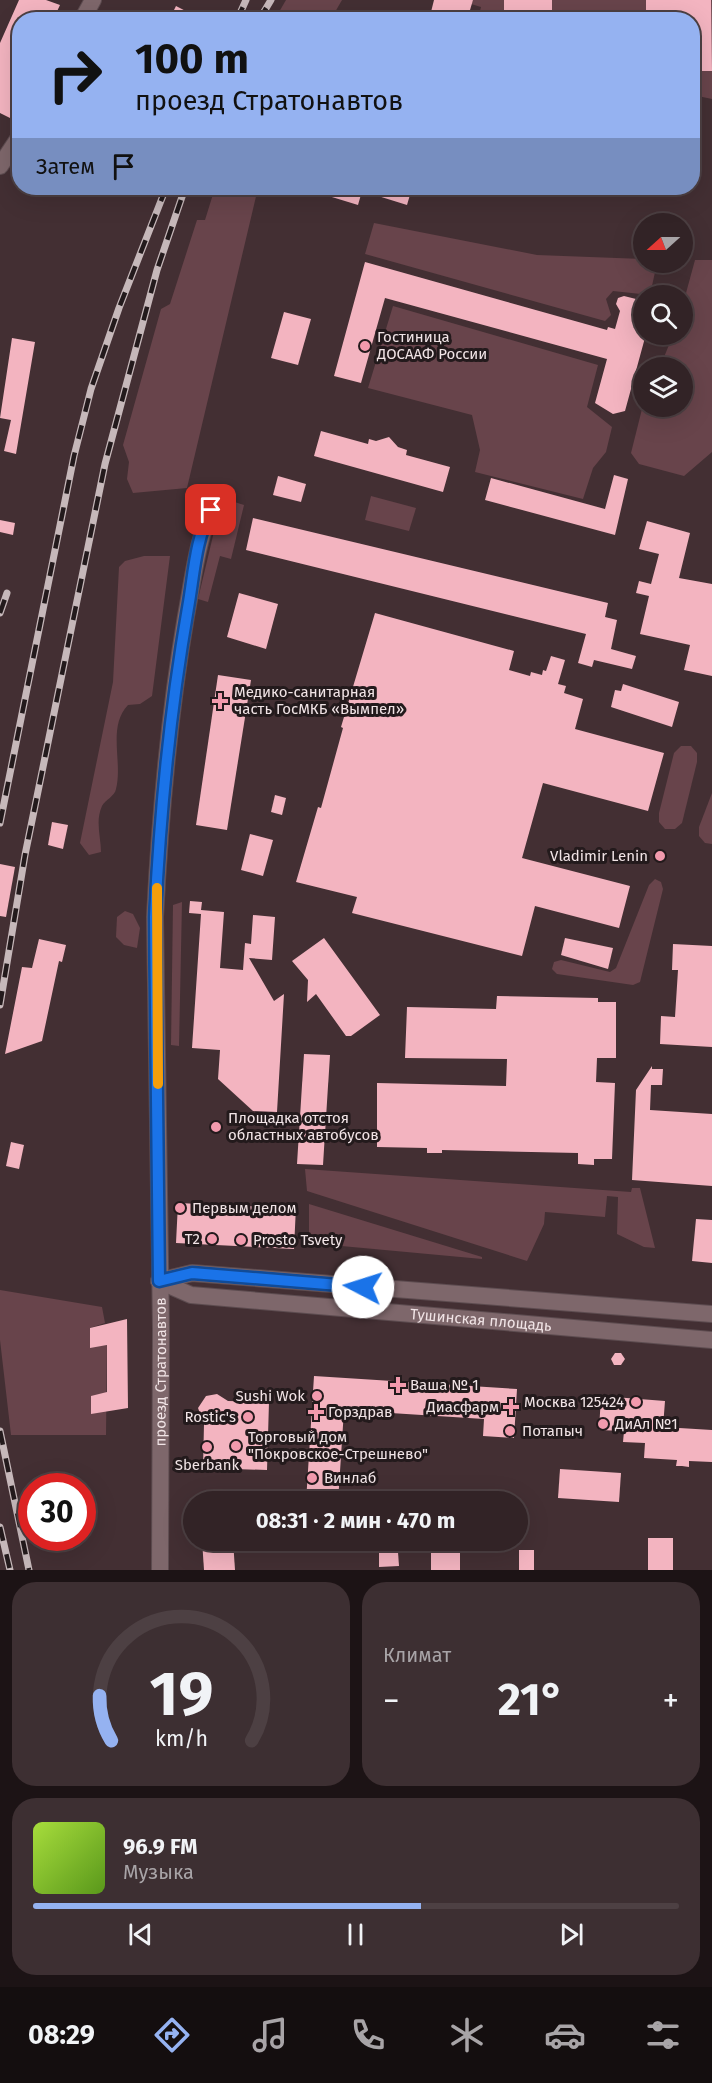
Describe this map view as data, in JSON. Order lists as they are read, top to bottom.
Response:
{
  "streets": {
    "street": ["Тушинская площадь", "проезд Стратонавтов"]
  },
  "crossings": [
    ["Тушинская площадь", "проезд Стратонавтов"]
  ],
  "places": {
    "other": [
      "Гостиница ДОСААФ России",
      "Vladimir Lenin",
      "Площадка отстоя областных автобусов",
      "Первым делом",
      "T2",
      "Prosto Tsvety",
      "Sushi Wok",
      "Москва 125424",
      "Rostic's",
      "ДиАл №1",
      "Потапыч",
      "Торговый дом \"Покровское-Стрешнево\"",
      "Sberbank",
      "Винлаб"
    ],
    "health": [
      "Медико-санитарная часть ГосМКБ «Вымпел»",
      "Ваша № 1",
      "Диасфарм",
      "Горздрав"
    ]
  },
  "north": "left",
  "page": {
    "turn": ["100 m", "проезд Стратонавтов"],
    "then": "Затем",
    "limit": "30",
    "trip": "08:31 · 2 мин · 470 m",
    "tile": "Климат",
    "heat": ["−", "21°", "+"],
    "song": ["96.9 FM", "Музыка"],
    "tabs": "08:29",
    "gauge": ["19", "km/h"]
  }
}
